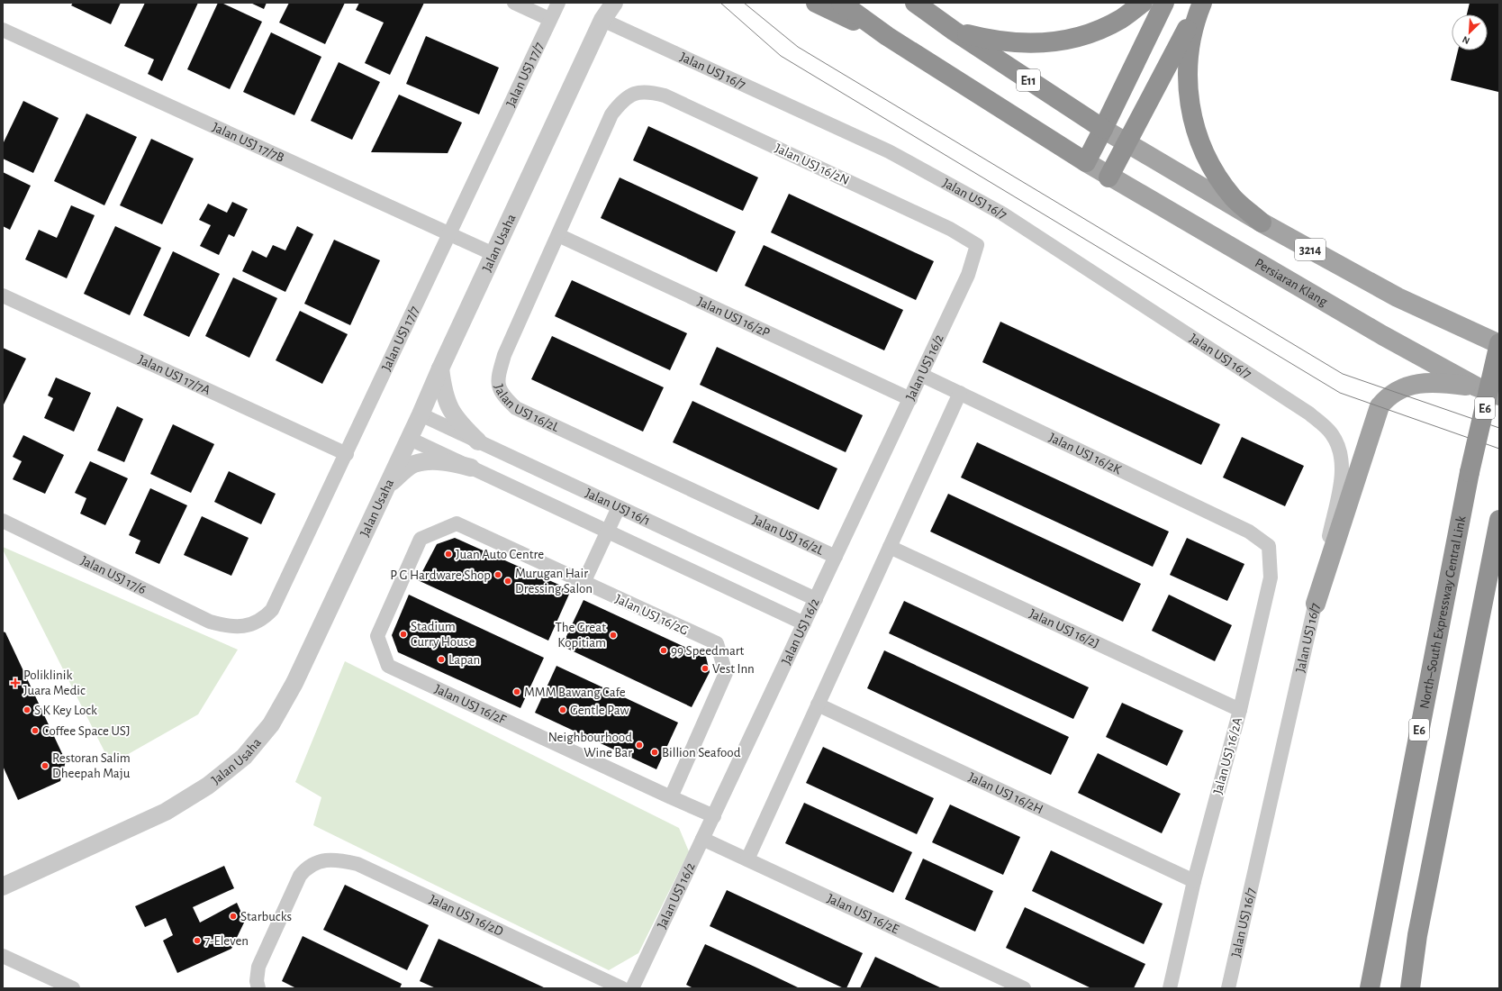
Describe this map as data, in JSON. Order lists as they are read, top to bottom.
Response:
{
  "streets": {
    "highway": ["E11", "E6", "North–South Expressway Central Link"],
    "main road": ["3214", "Persiaran Klang"],
    "street": [
      "Jalan USJ 16/7",
      "Jalan USJ 17/7",
      "Jalan USJ 17/7B",
      "Jalan USJ 16/2N",
      "Jalan Usaha",
      "Jalan USJ 16/2P",
      "Jalan USJ 16/2",
      "Jalan USJ 17/7A",
      "Jalan USJ 16/2L",
      "Jalan USJ 16/2K",
      "Jalan USJ 16/1",
      "Jalan USJ 17/6",
      "Jalan USJ 16/2G",
      "Jalan USJ 16/2J",
      "Jalan USJ 16/2F",
      "Jalan USJ 16/2A",
      "Jalan USJ 16/2H",
      "Jalan USJ 16/2E",
      "Jalan USJ 16/2D"
    ]
  },
  "crossings": [
    ["Jalan USJ 16/7", "Jalan Usaha"],
    ["Jalan USJ 17/7", "Jalan USJ 17/7B"],
    ["Jalan USJ 17/7", "Jalan USJ 17/7A"],
    ["Jalan USJ 17/7", "Jalan USJ 17/6"],
    ["E11", "3214"],
    ["Jalan USJ 17/7B", "Jalan Usaha"],
    ["Jalan USJ 16/2N", "Jalan USJ 16/2"],
    ["Jalan USJ 16/2N", "Jalan USJ 16/2L"],
    ["Jalan Usaha", "Jalan USJ 16/1"],
    ["3214", "North–South Expressway Central Link"],
    ["Jalan USJ 16/2P", "Jalan USJ 16/2"],
    ["Jalan USJ 16/2P", "Jalan USJ 16/2L"],
    ["Jalan USJ 16/2", "Jalan USJ 16/2L"],
    ["Jalan USJ 16/2", "Jalan USJ 16/2K"],
    ["Jalan USJ 16/2", "Jalan USJ 16/1"],
    ["Jalan USJ 16/2", "Jalan USJ 16/2F"],
    ["Jalan USJ 16/2", "Jalan USJ 16/2E"],
    ["Jalan USJ 16/2K", "Jalan USJ 16/2A"],
    ["Jalan USJ 16/2G", "Jalan USJ 16/2F"],
    ["Jalan USJ 16/2J", "Jalan USJ 16/2A"],
    ["Jalan USJ 16/2A", "Jalan USJ 16/2H"]
  ],
  "places": {
    "other": [
      "Juan Auto Centre",
      "P G Hardware Shop",
      "Murugan Hair Dressing Salon",
      "Stadium Curry House",
      "The Great Kopitiam",
      "99 Speedmart",
      "Lapan",
      "Vest Inn",
      "MMM Bawang Cafe",
      "S K Key Lock",
      "Gentle Paw",
      "Coffee Space USJ",
      "Neighbourhood Wine Bar",
      "Billion Seafood",
      "Restoran Salim Dheepah Maju",
      "Starbucks",
      "7-Eleven"
    ],
    "health": ["Poliklinik Juara Medic"]
  },
  "north": "bottom left"
}
